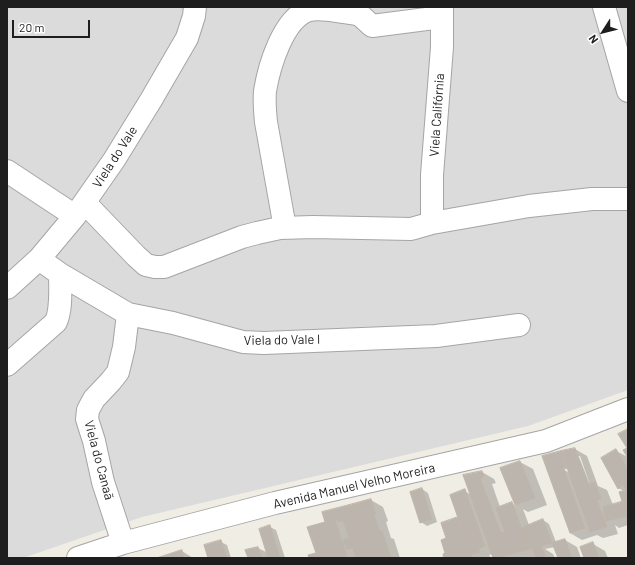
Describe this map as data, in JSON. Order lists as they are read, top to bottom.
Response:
{
  "streets": {
    "street": [
      "Viela Califórnia",
      "Viela do Vale",
      "Viela do Vale I",
      "Viela do Canaã",
      "Avenida Manuel Velho Moreira"
    ]
  },
  "crossings": [
    ["Viela do Vale", "Viela do Vale I"],
    ["Viela do Vale I", "Viela do Canaã"],
    ["Viela do Canaã", "Avenida Manuel Velho Moreira"]
  ],
  "scale_bar": "20 m",
  "north": "bottom left"
}
